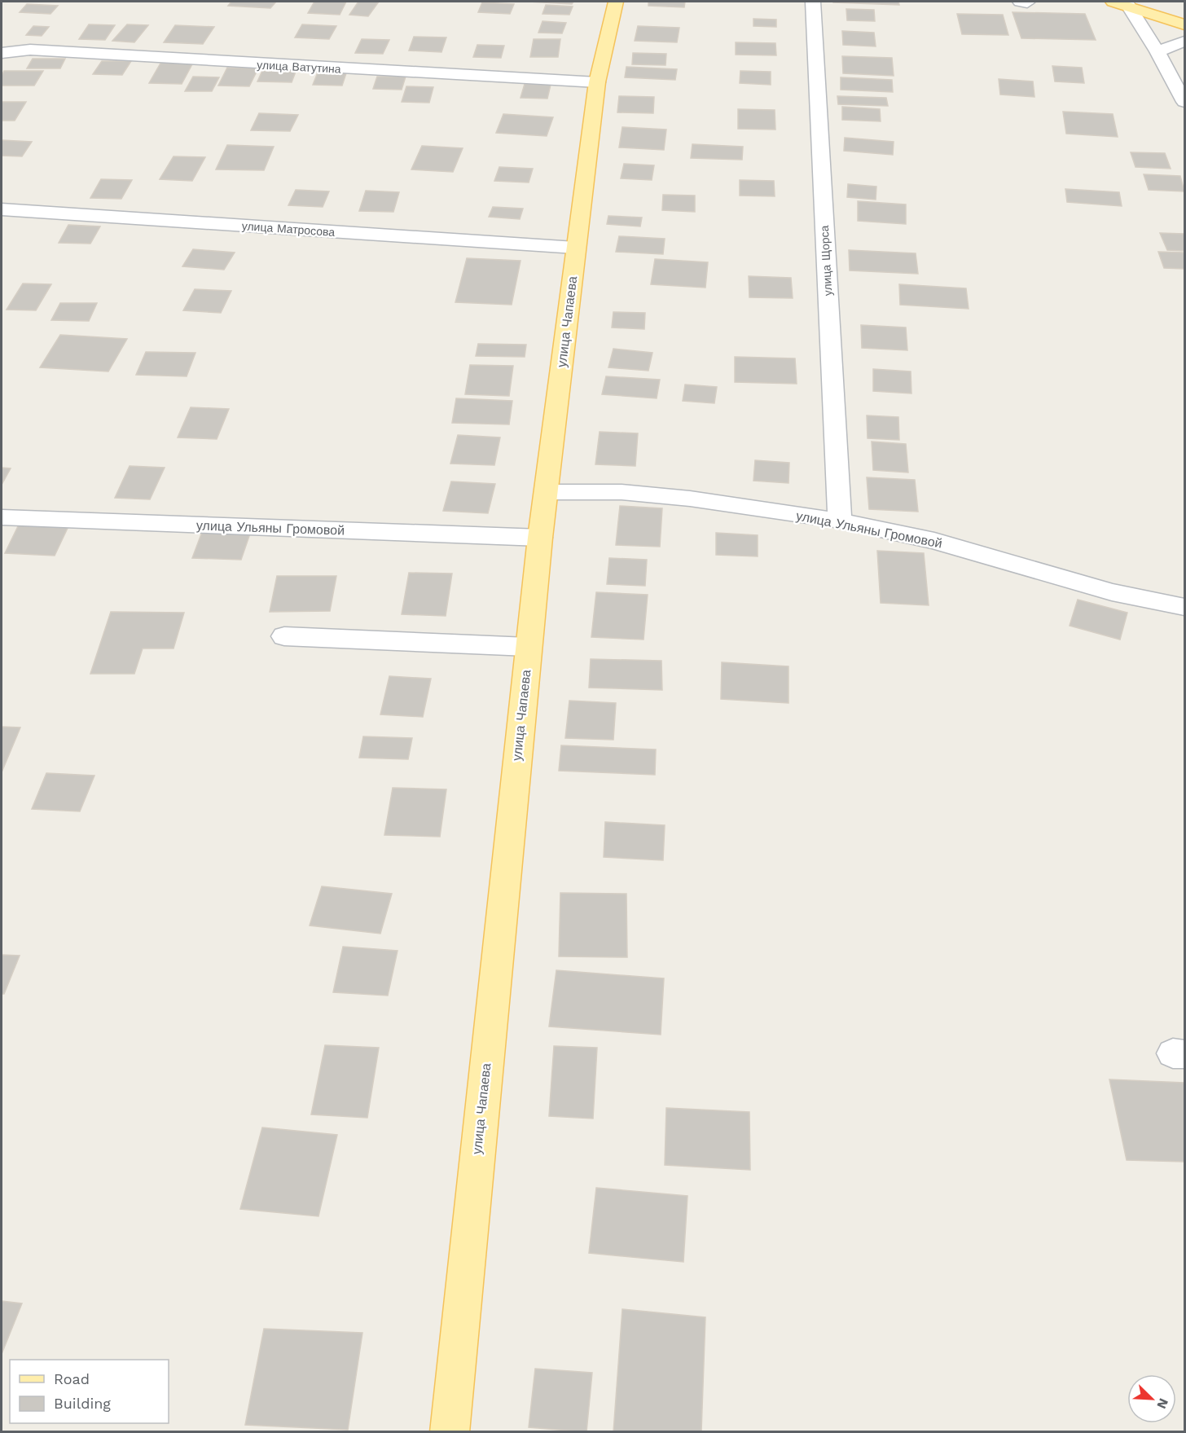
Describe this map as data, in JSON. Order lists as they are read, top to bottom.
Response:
{
  "streets": {
    "main road": ["улица Чапаева"],
    "street": [
      "улица Ватутина",
      "улица Матросова",
      "улица Щорса",
      "улица Ульяны Громовой"
    ]
  },
  "crossings": [
    ["улица Ватутина", "улица Чапаева"],
    ["улица Матросова", "улица Чапаева"],
    ["улица Щорса", "улица Ульяны Громовой"],
    ["улица Чапаева", "улица Ульяны Громовой"]
  ],
  "legend": ["Road", "Building"],
  "north": "bottom right"
}
